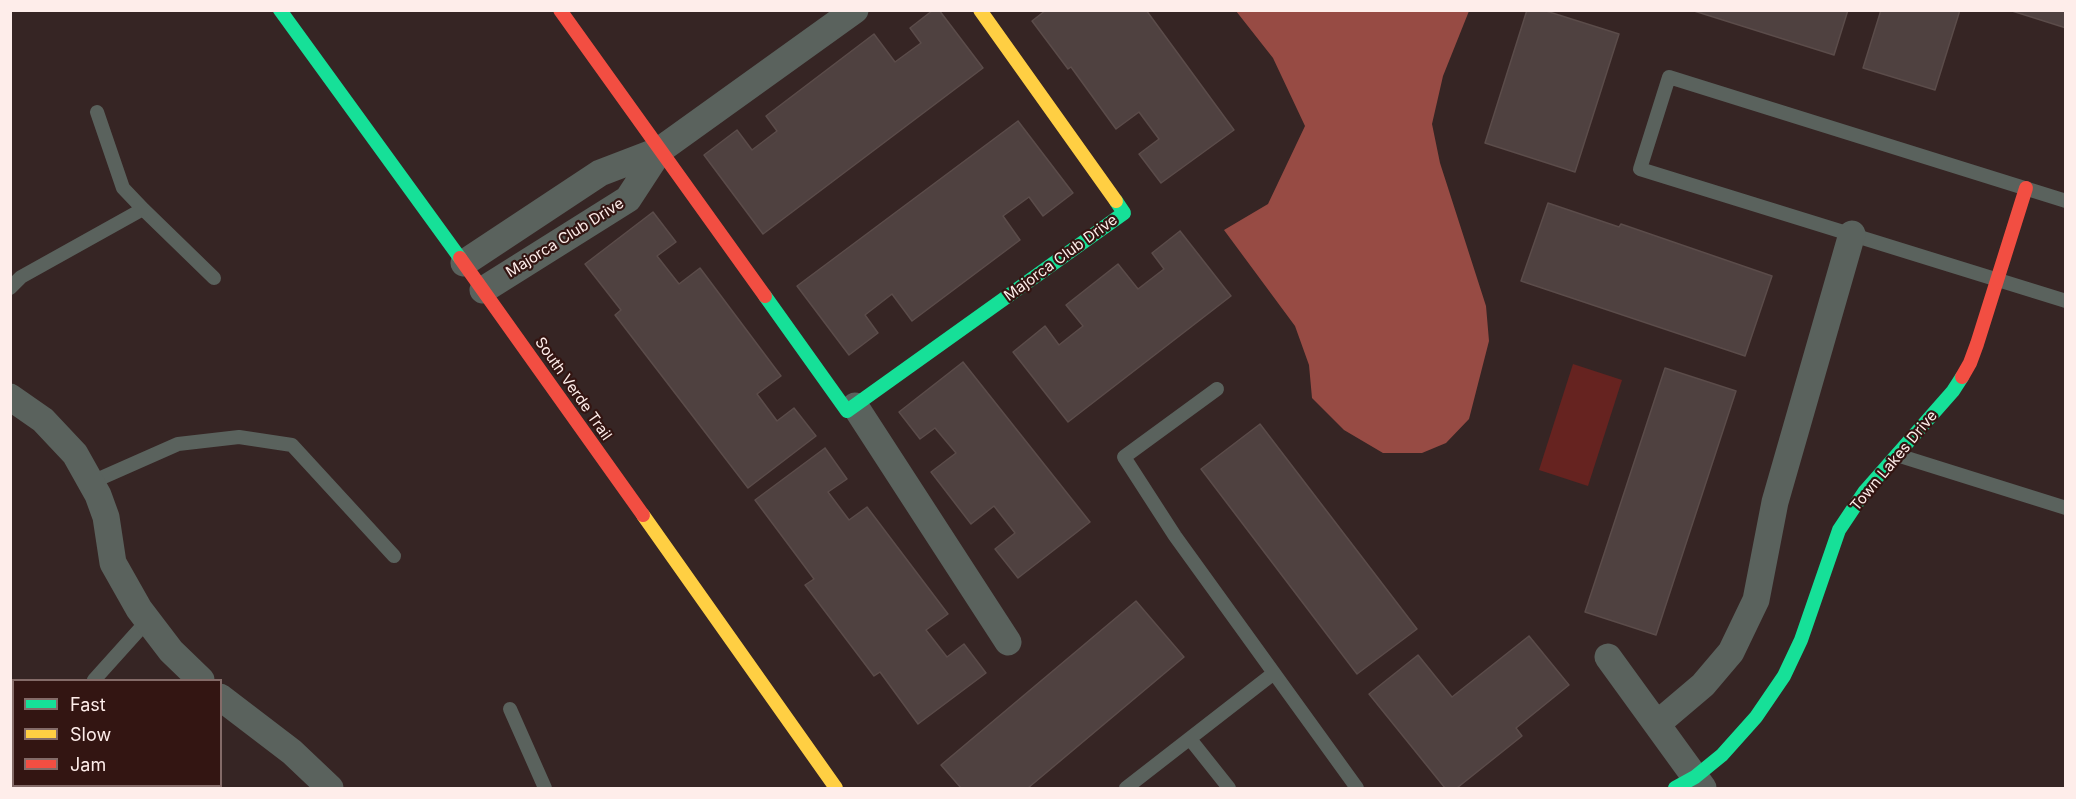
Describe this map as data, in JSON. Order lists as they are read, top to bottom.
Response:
{
  "streets": {
    "street": ["Majorca Club Drive", "South Verde Trail", "Town Lakes Drive"]
  },
  "crossings": [
    ["Majorca Club Drive", "South Verde Trail"]
  ],
  "legend": ["Fast", "Slow", "Jam"]
}
